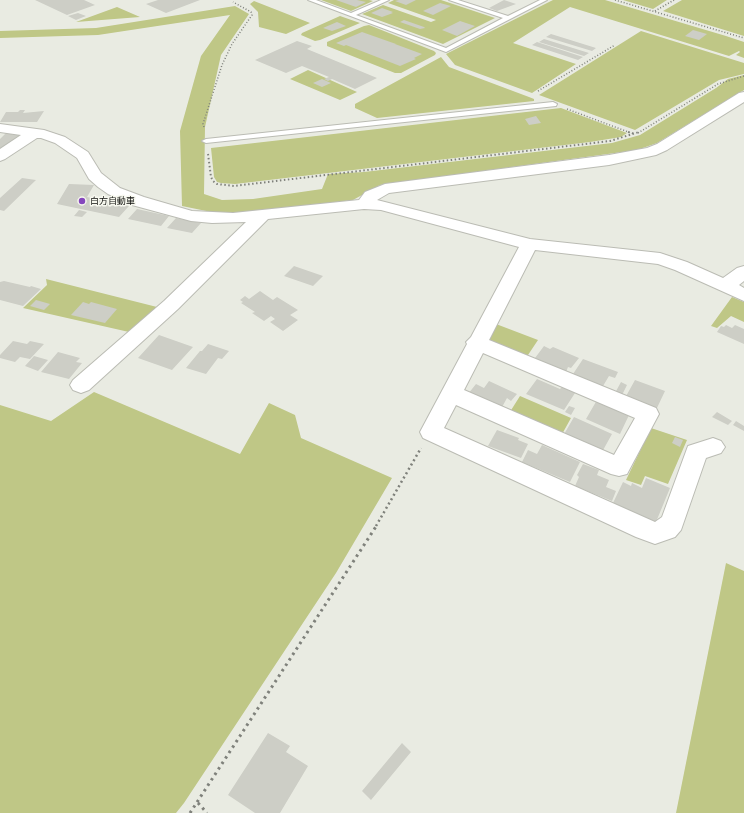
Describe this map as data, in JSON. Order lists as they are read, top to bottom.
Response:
{
  "places": ["白方自動車"]
}
